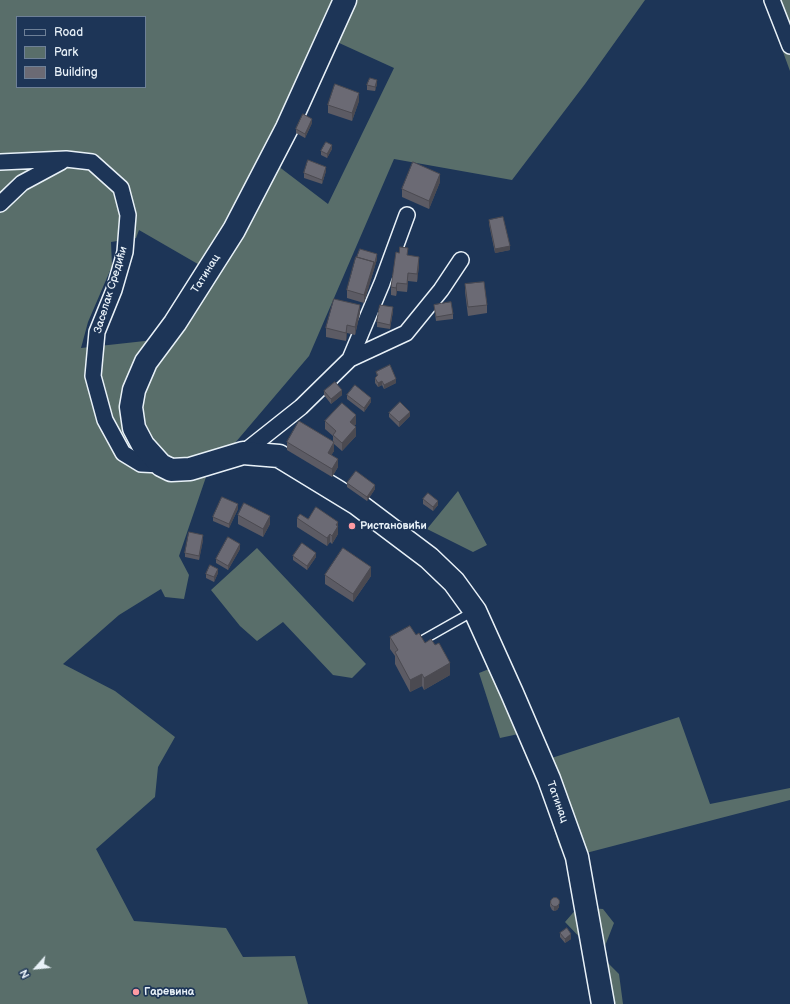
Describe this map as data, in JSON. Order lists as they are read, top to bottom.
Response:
{
  "streets": {
    "street": ["Татинац", "Заселак Средићи"]
  },
  "crossings": [
    ["Татинац", "Заселак Средићи"]
  ],
  "places": ["Ристановићи", "Гаревина"],
  "legend": ["Road", "Park", "Building"],
  "north": "bottom left"
}
